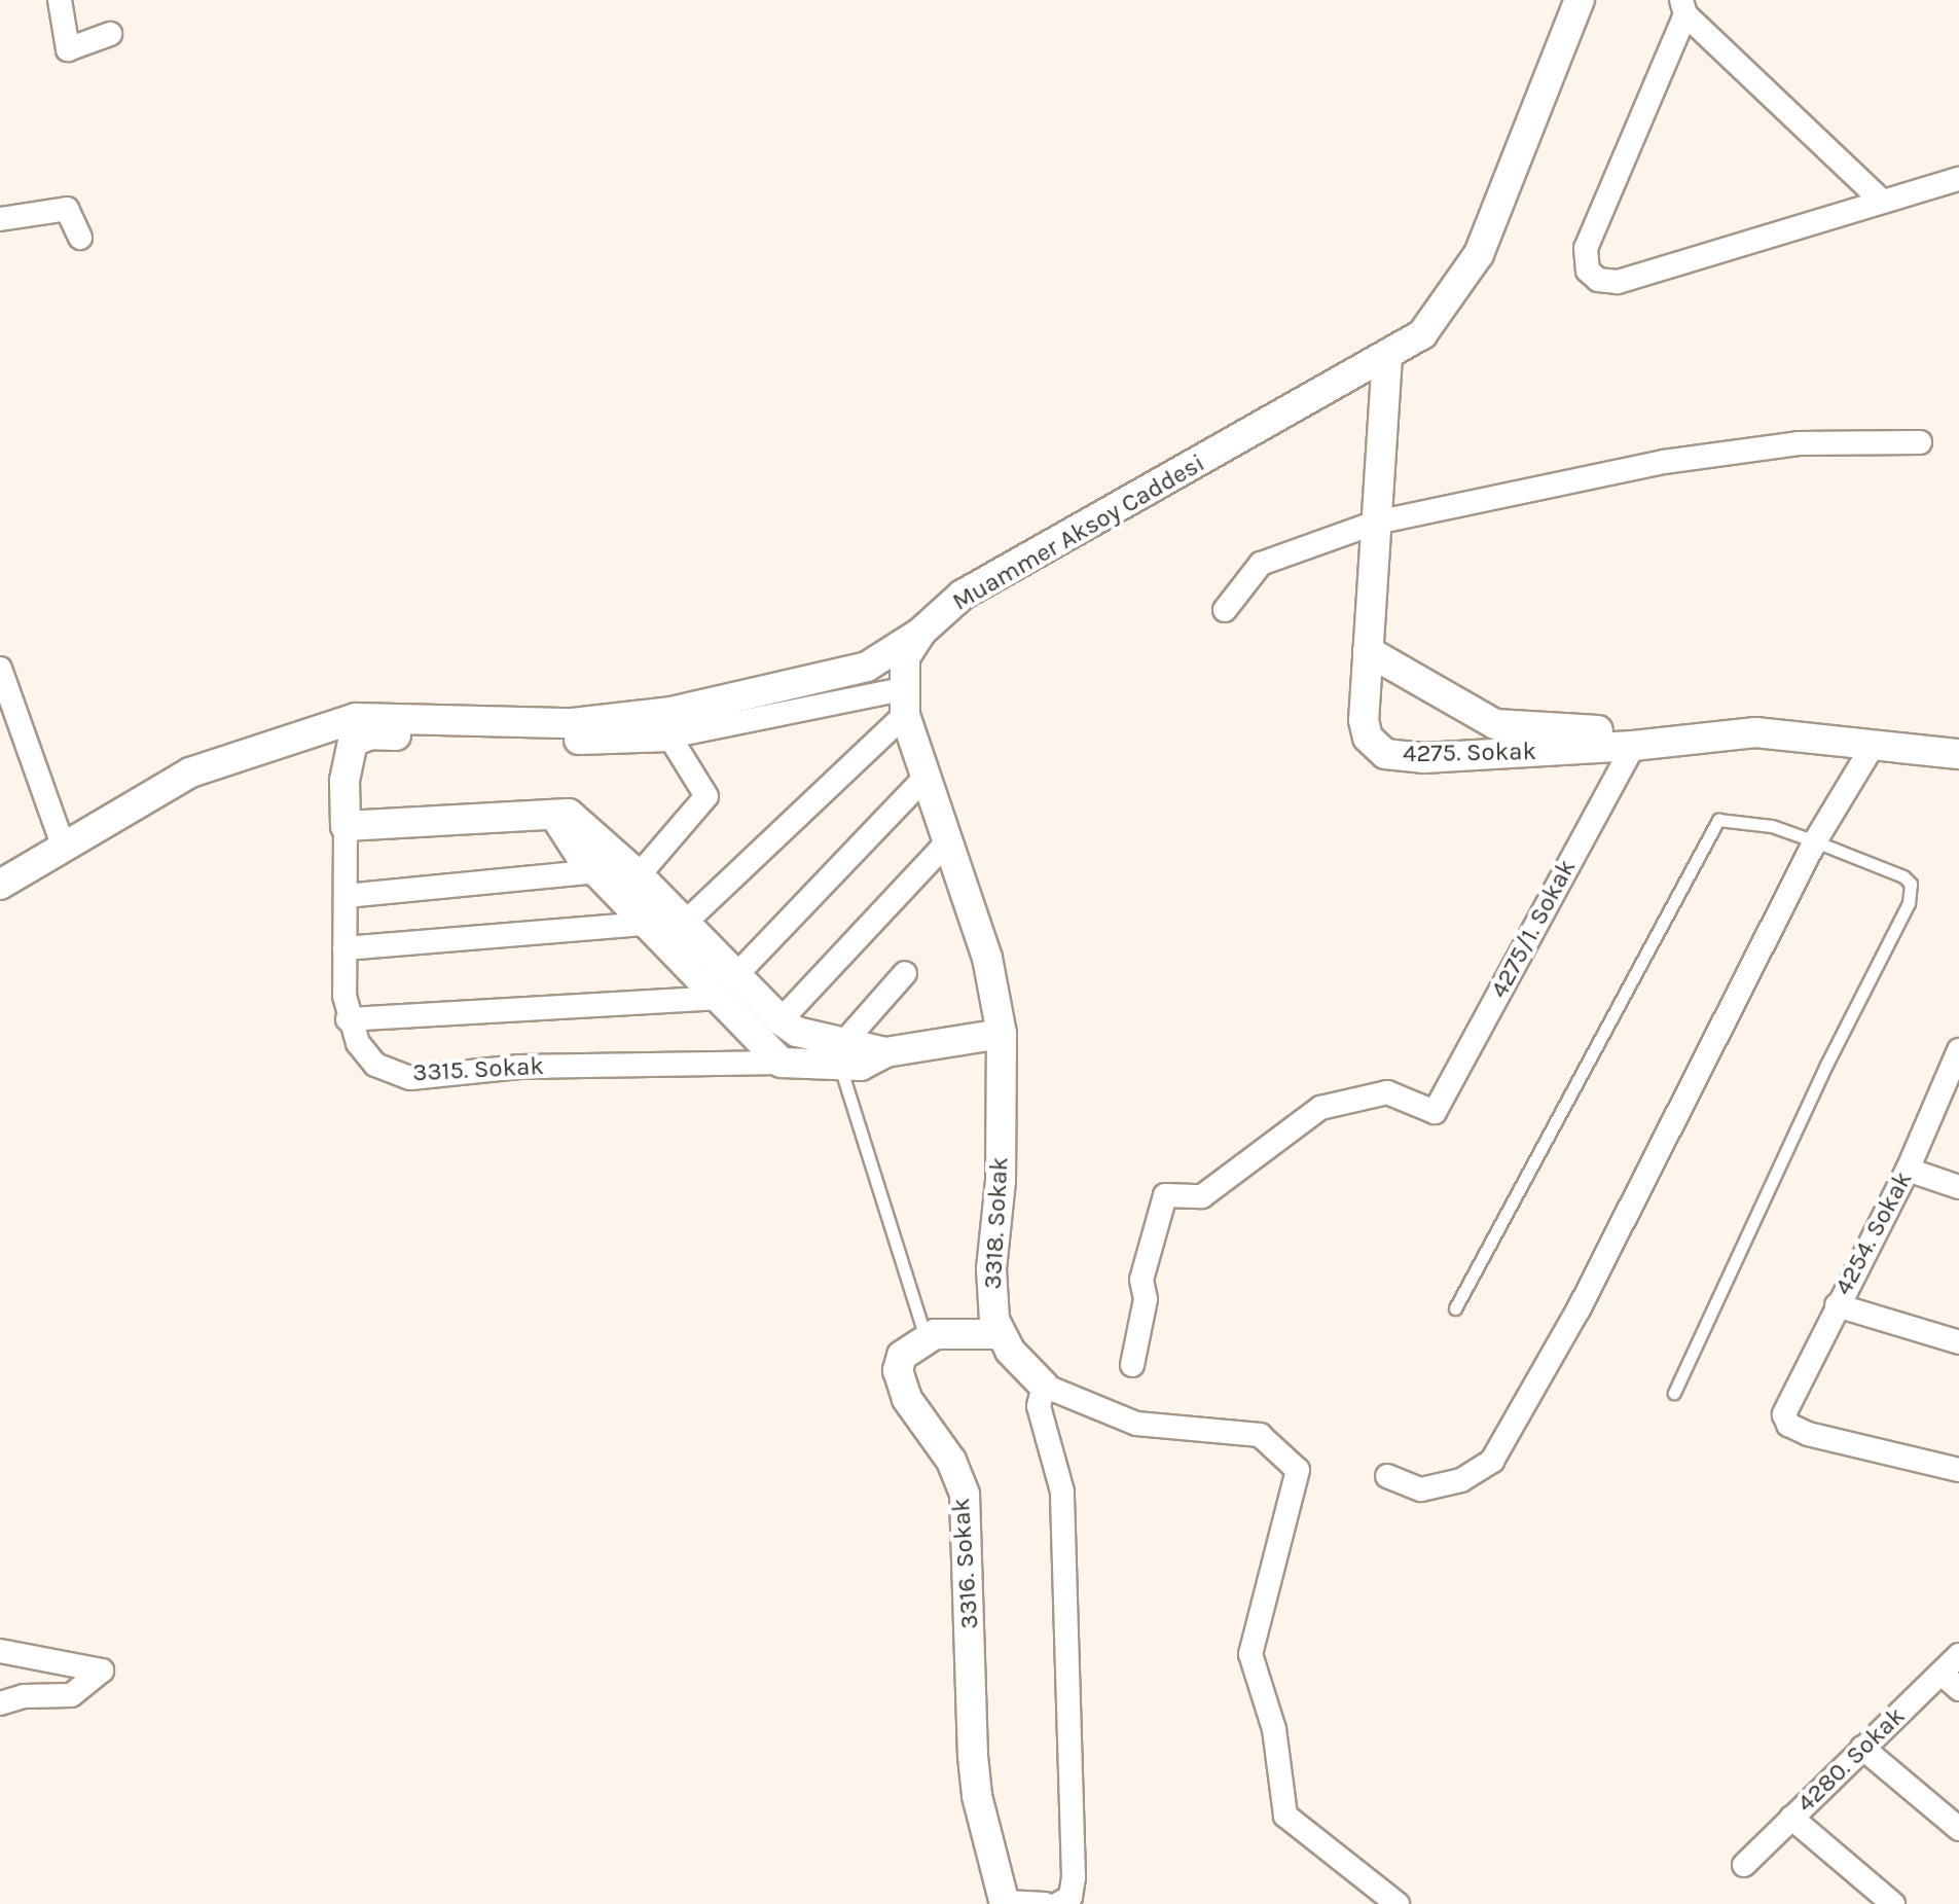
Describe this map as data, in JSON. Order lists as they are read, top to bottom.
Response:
{
  "streets": {
    "street": [
      "Muammer Aksoy Caddesi",
      "4275. Sokak",
      "4275/1. Sokak",
      "3315. Sokak",
      "3318. Sokak",
      "4254. Sokak",
      "3316. Sokak",
      "4280. Sokak"
    ]
  },
  "crossings": [
    ["Muammer Aksoy Caddesi", "4275. Sokak"],
    ["4275. Sokak", "4275/1. Sokak"]
  ]
}
